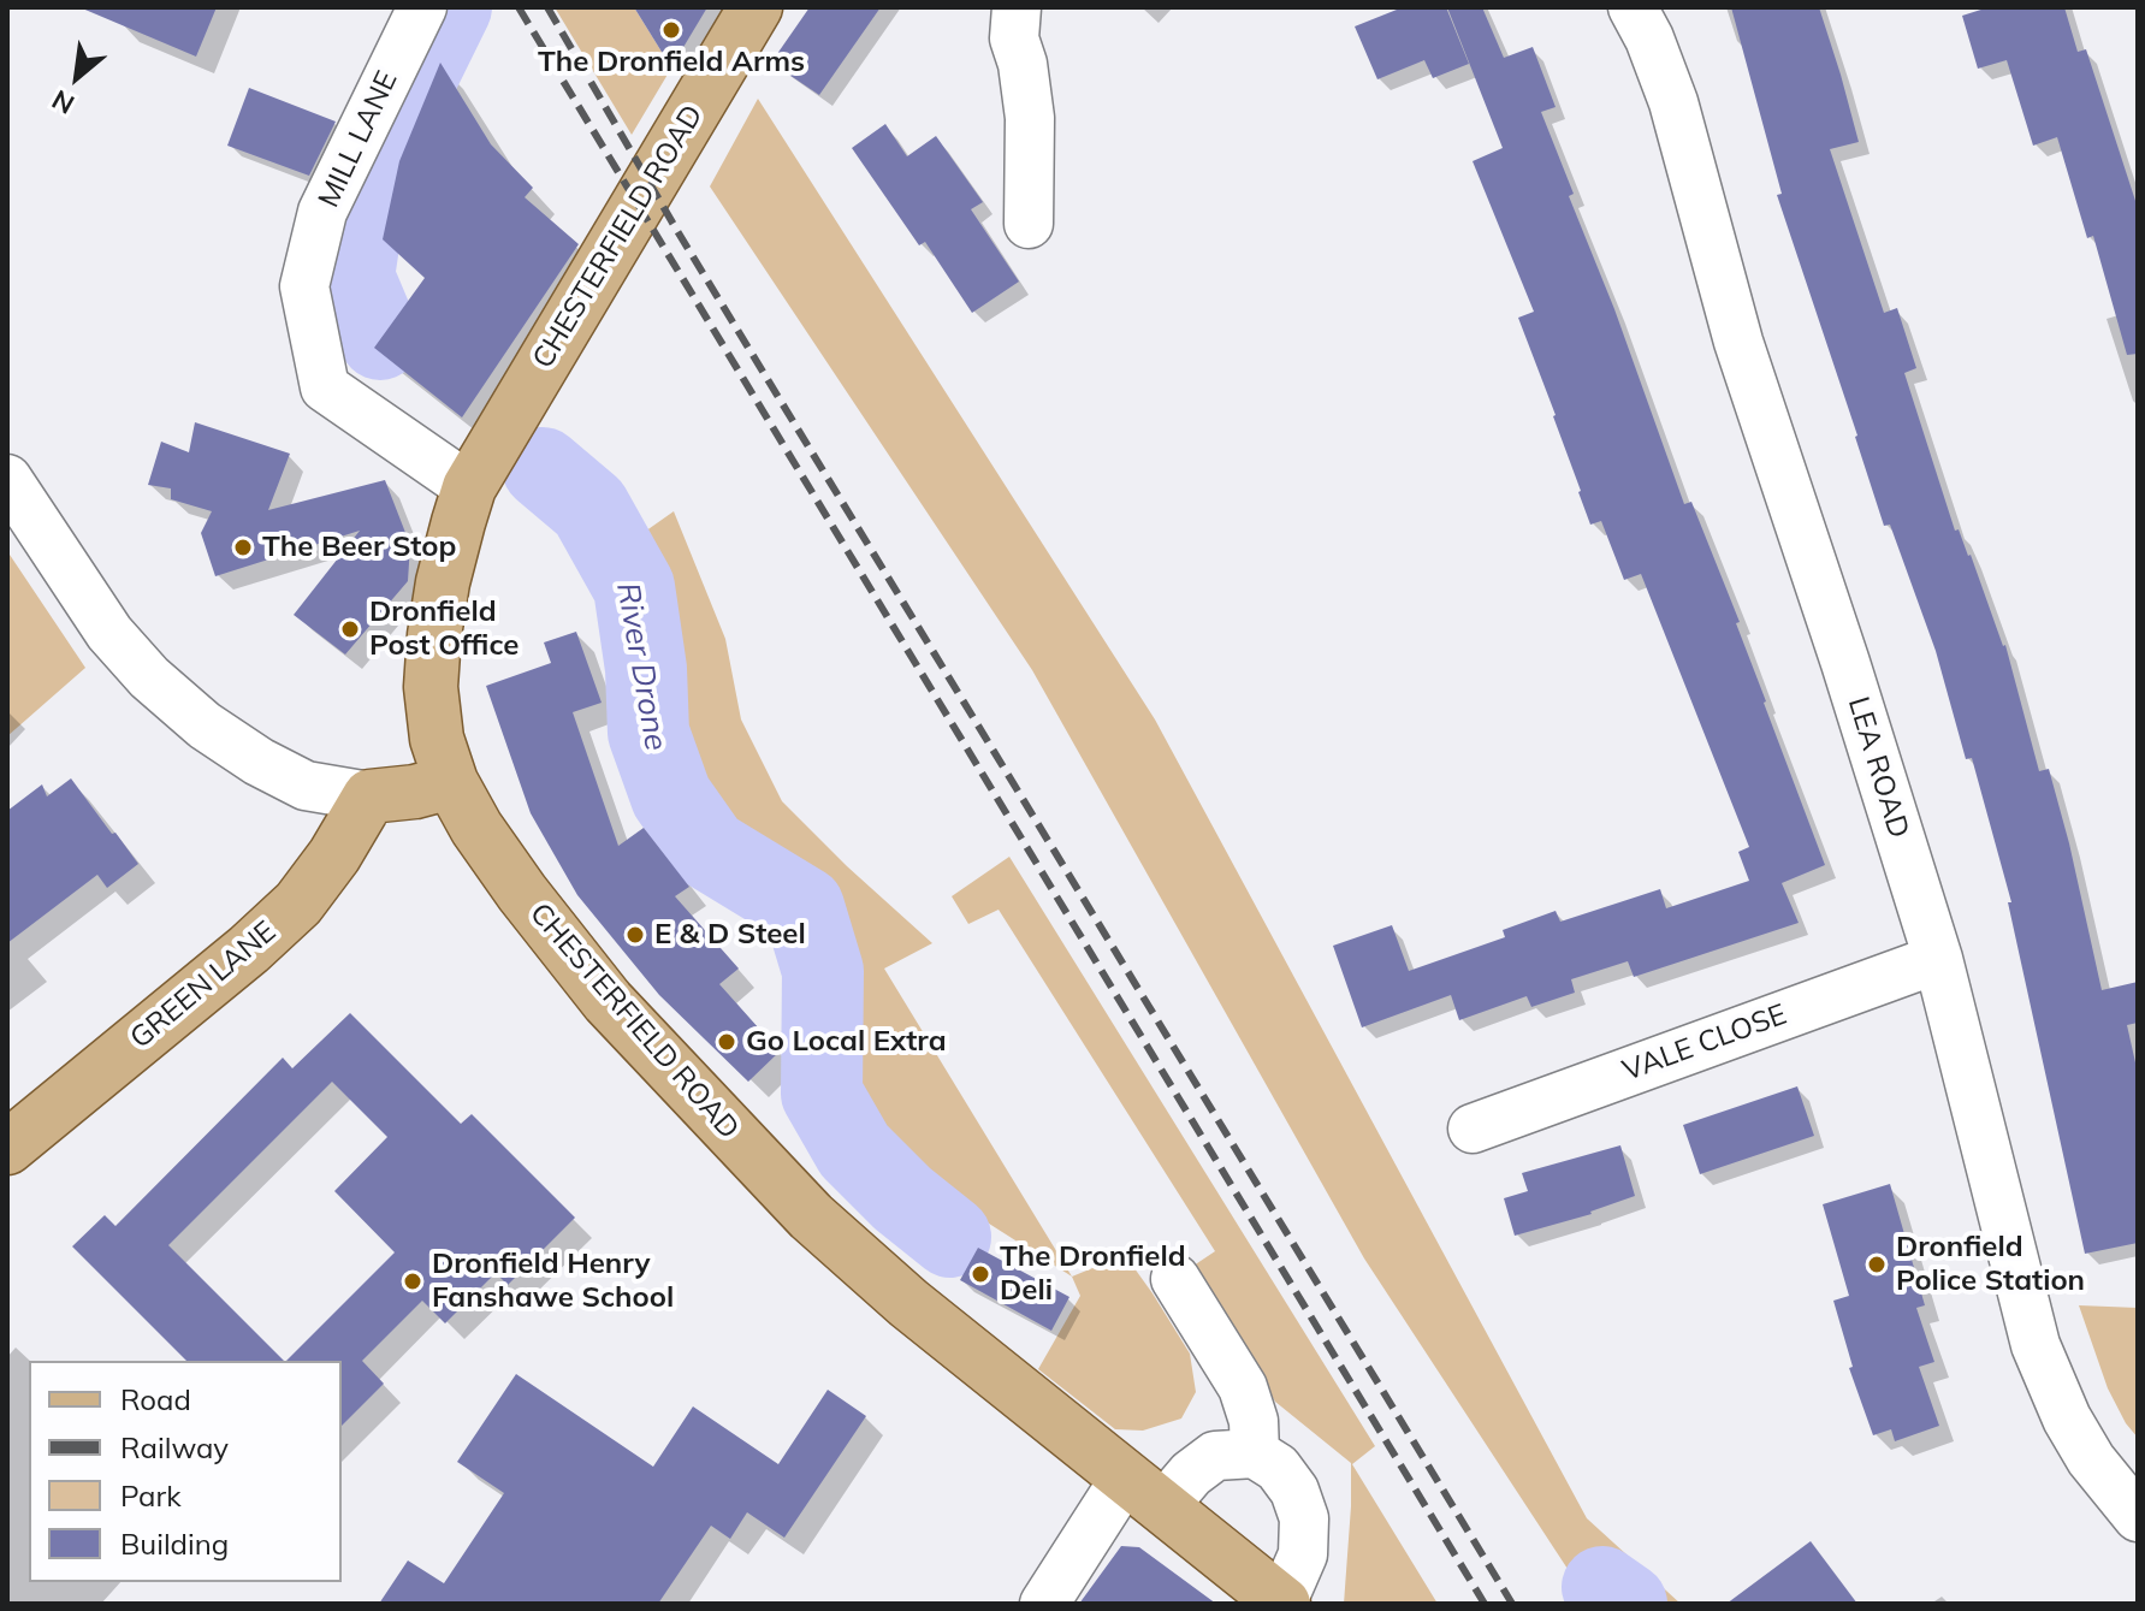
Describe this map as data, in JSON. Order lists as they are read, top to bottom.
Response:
{
  "streets": {
    "main road": ["CHESTERFIELD ROAD", "GREEN LANE"],
    "street": ["MILL LANE", "LEA ROAD", "VALE CLOSE"]
  },
  "crossings": [
    ["MILL LANE", "CHESTERFIELD ROAD"],
    ["LEA ROAD", "VALE CLOSE"]
  ],
  "water": ["River Drone"],
  "places": [
    "The Dronfield Arms",
    "The Beer Stop",
    "Dronfield Post Office",
    "E & D Steel",
    "Go Local Extra",
    "Dronfield Police Station",
    "The Dronfield Deli",
    "Dronfield Henry Fanshawe School"
  ],
  "legend": [
    "Road",
    "Railway",
    "Park",
    "Building"
  ],
  "north": "bottom left"
}
